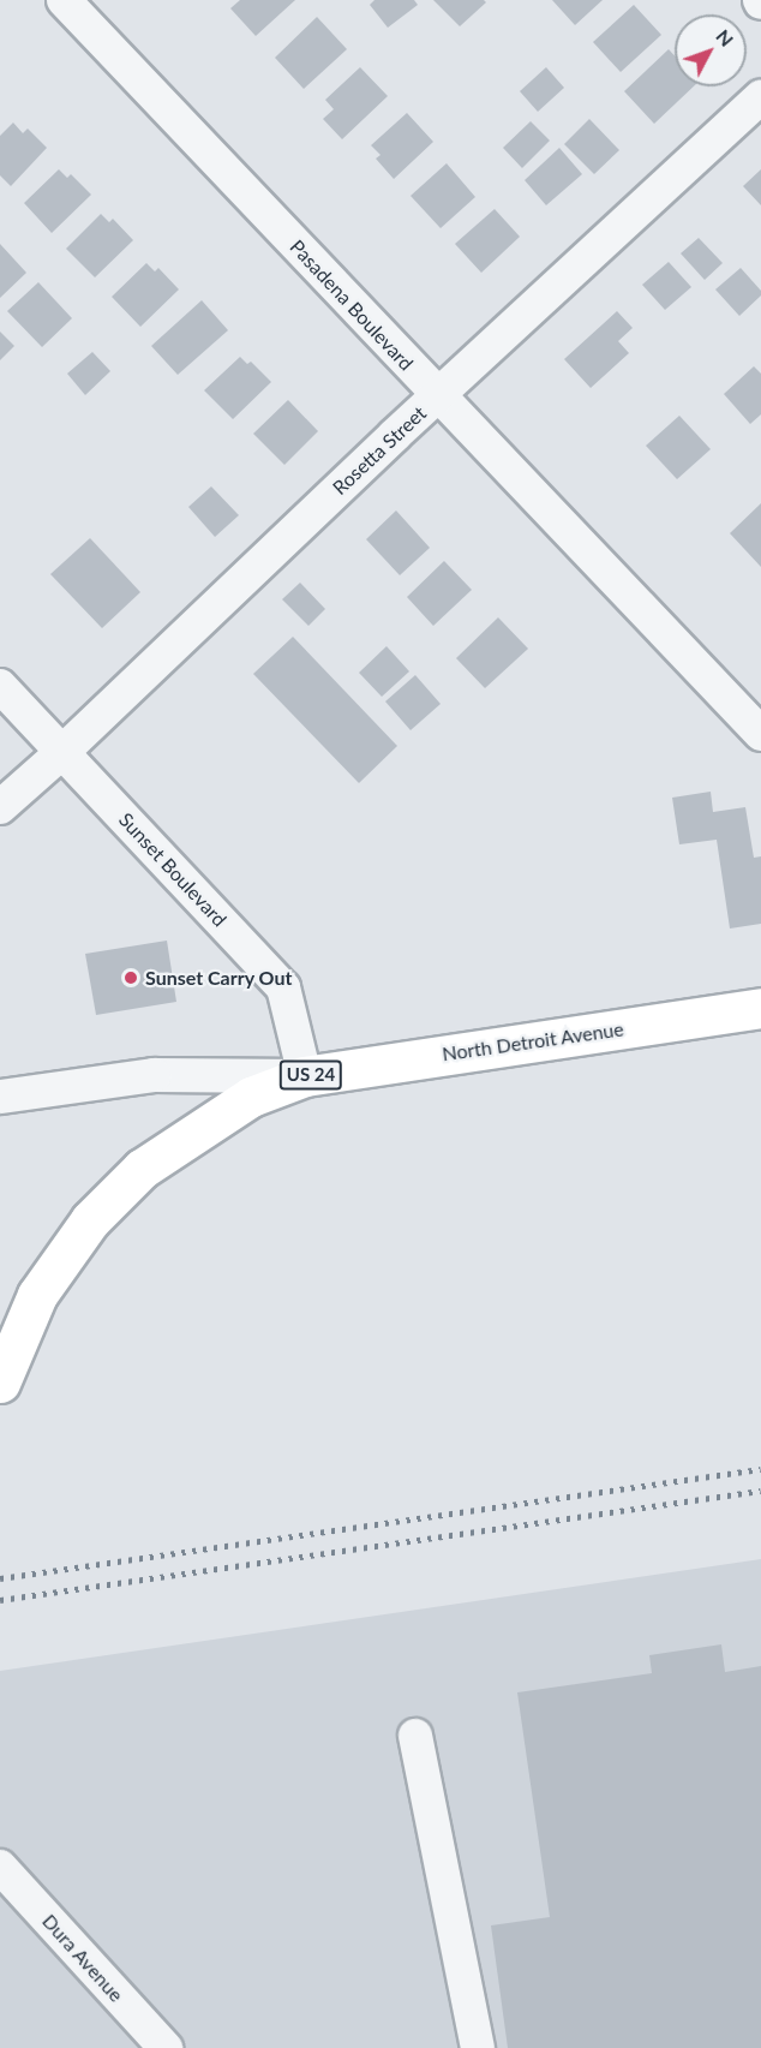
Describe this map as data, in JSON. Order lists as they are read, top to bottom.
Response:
{
  "streets": {
    "main road": ["North Detroit Avenue", "US 24"],
    "street": [
      "Pasadena Boulevard",
      "Rosetta Street",
      "Sunset Boulevard",
      "Dura Avenue"
    ]
  },
  "crossings": [
    ["Pasadena Boulevard", "Rosetta Street"],
    ["Rosetta Street", "Sunset Boulevard"],
    ["Sunset Boulevard", "North Detroit Avenue"]
  ],
  "places": ["Sunset Carry Out"],
  "north": "top right"
}
